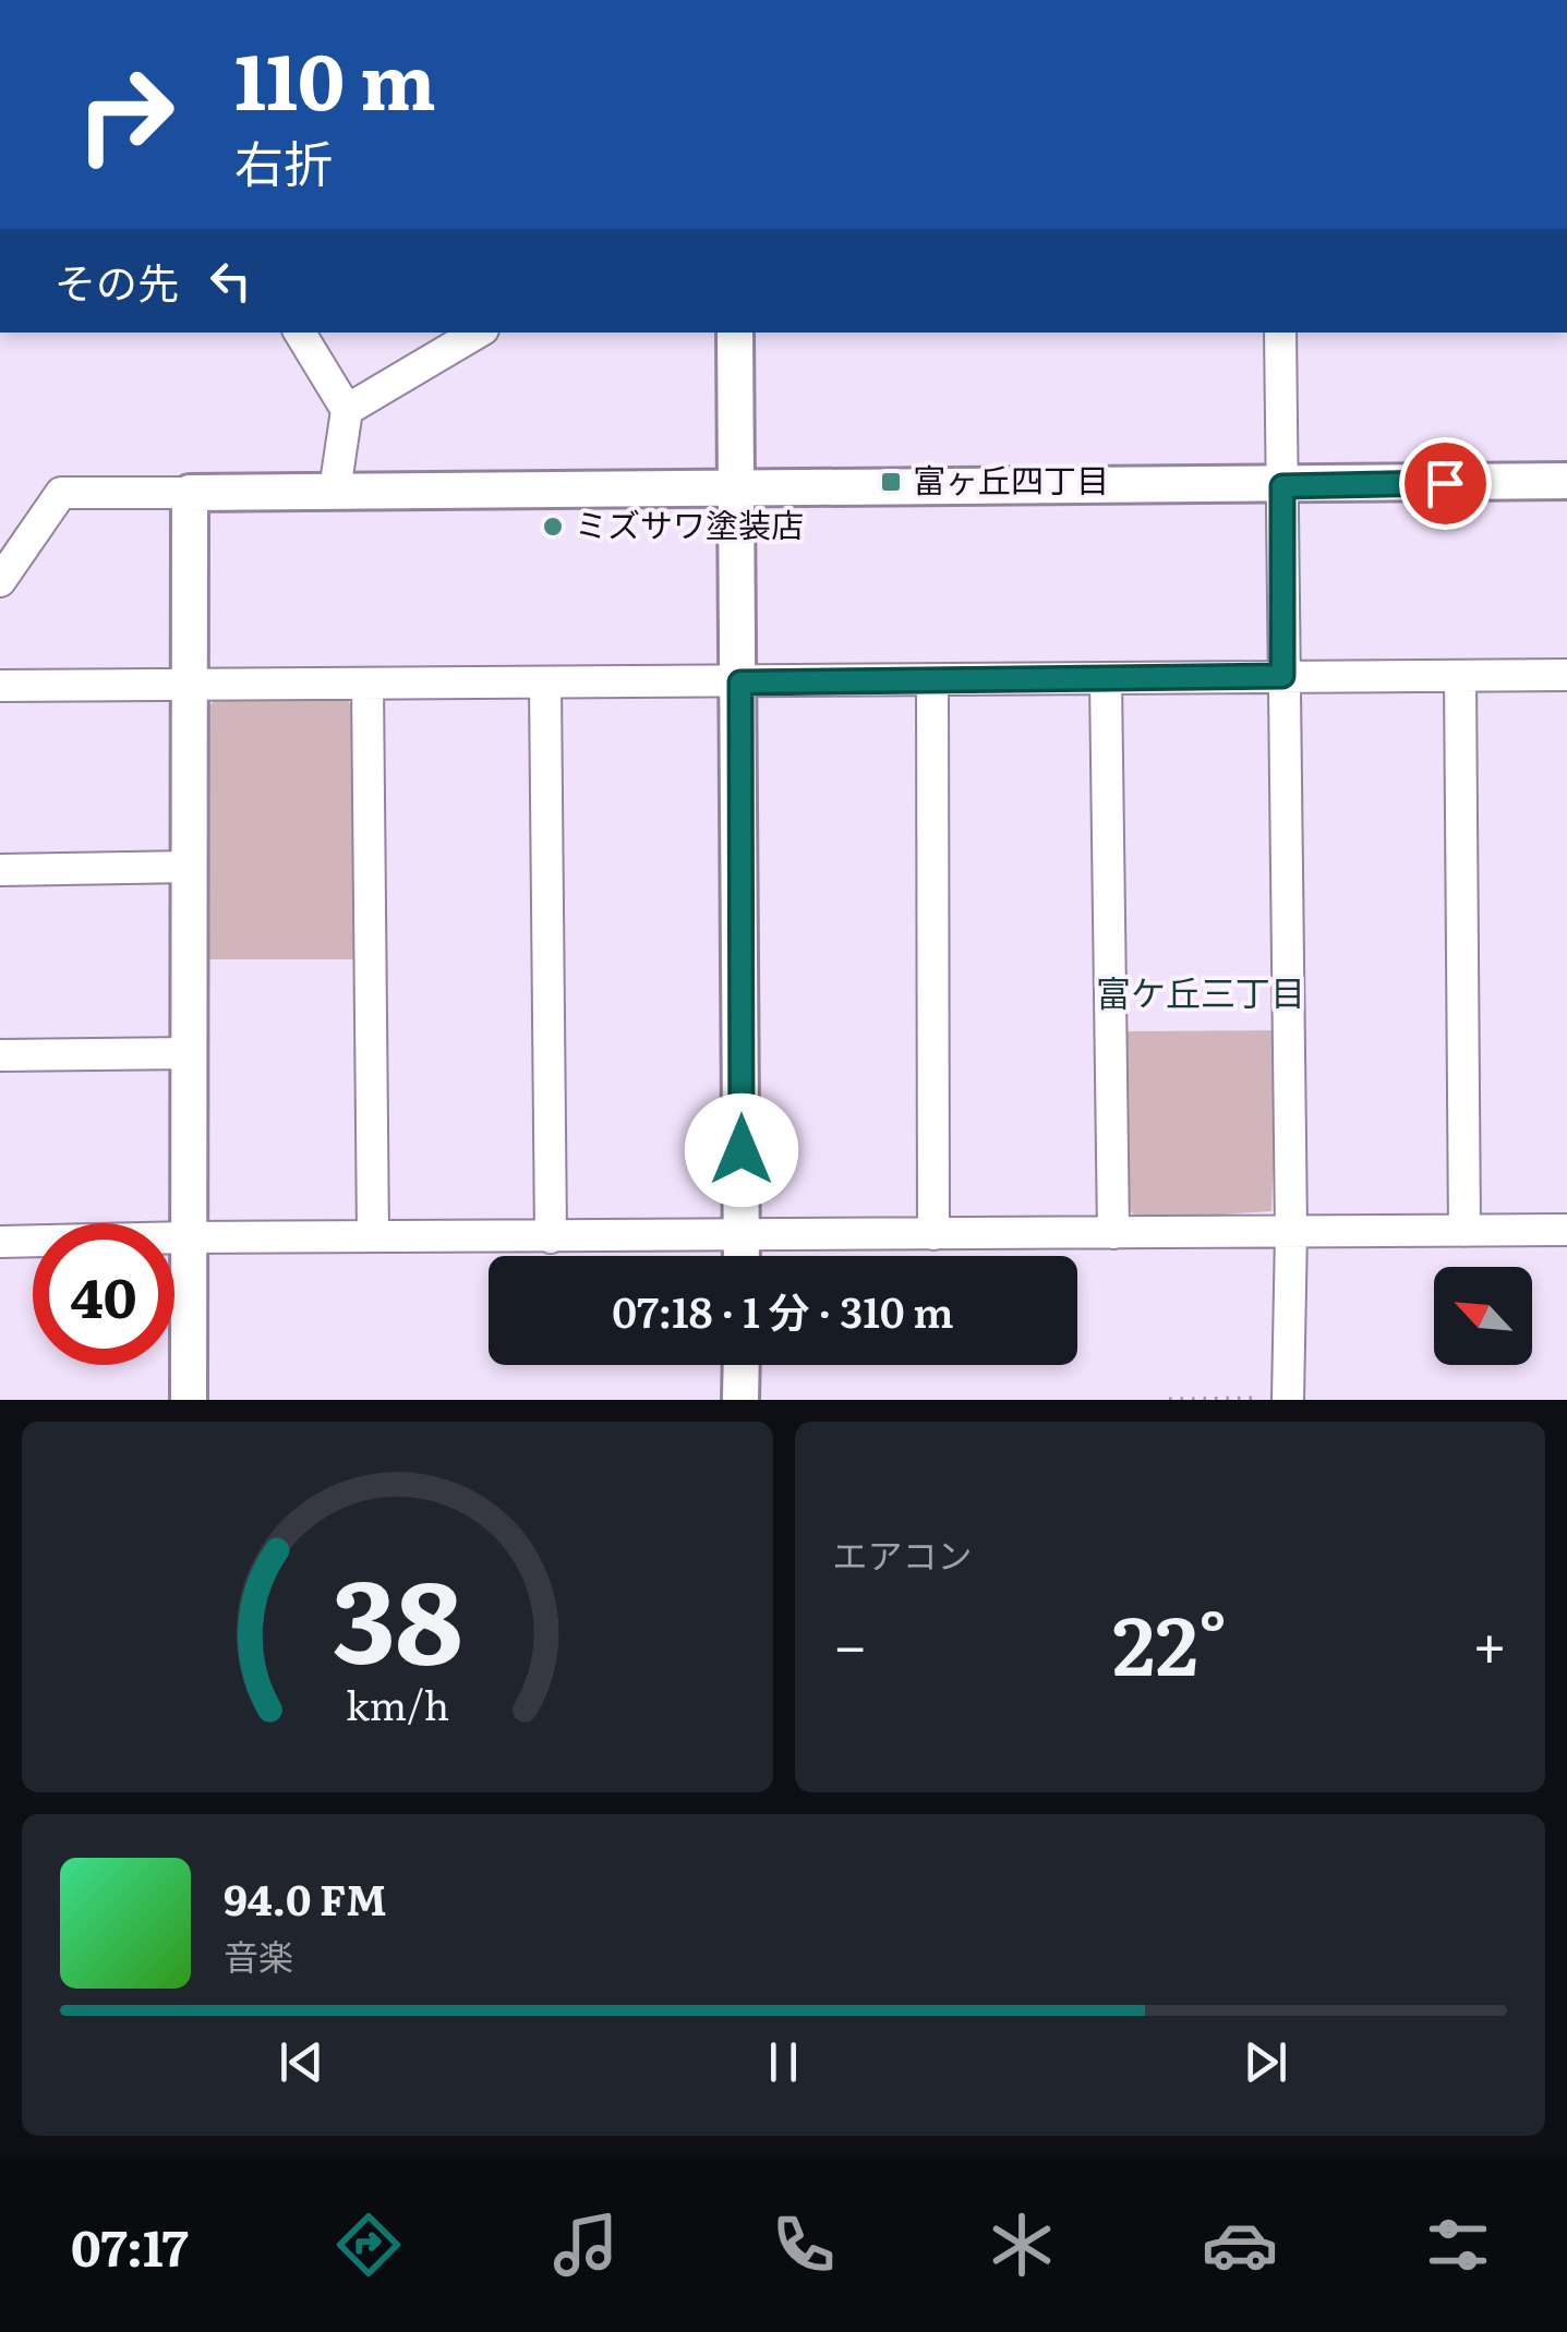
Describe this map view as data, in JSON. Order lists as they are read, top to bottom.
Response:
{
  "districts": ["富ケ丘三丁目"],
  "places": {
    "transit": ["富ヶ丘四丁目"],
    "other": ["ミズサワ塗装店"]
  },
  "north": "top left",
  "page": {
    "turn": ["110 m", "右折"],
    "then": "その先",
    "limit": "40",
    "trip": "07:18 · 1 分 · 310 m",
    "tile": "エアコン",
    "heat": ["−", "22°", "+"],
    "song": ["94.0 FM", "音楽"],
    "tabs": "07:17",
    "gauge": ["38", "km/h"]
  }
}
